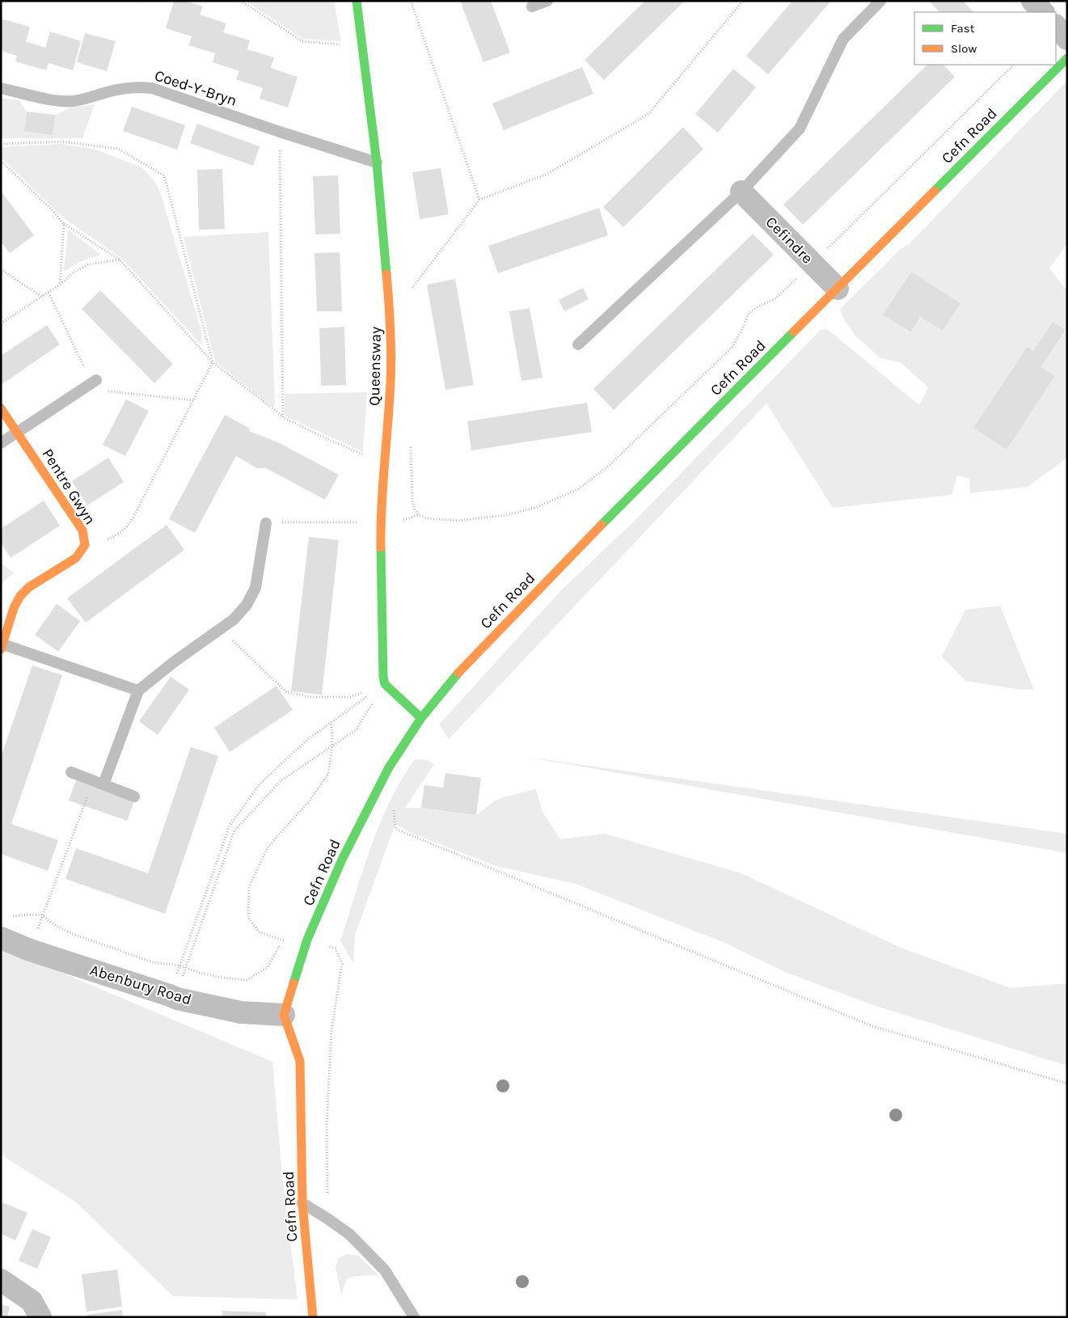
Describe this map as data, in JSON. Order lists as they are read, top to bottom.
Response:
{
  "streets": {
    "street": [
      "Cefn Road",
      "Cefindre",
      "Queensway",
      "Pentre Gwyn",
      "Abenbury Road"
    ],
    "lane": ["Coed-Y-Bryn"]
  },
  "crossings": [
    ["Coed-Y-Bryn", "Queensway"],
    ["Cefn Road", "Cefindre"],
    ["Cefn Road", "Abenbury Road"]
  ],
  "legend": ["Fast", "Slow"]
}
